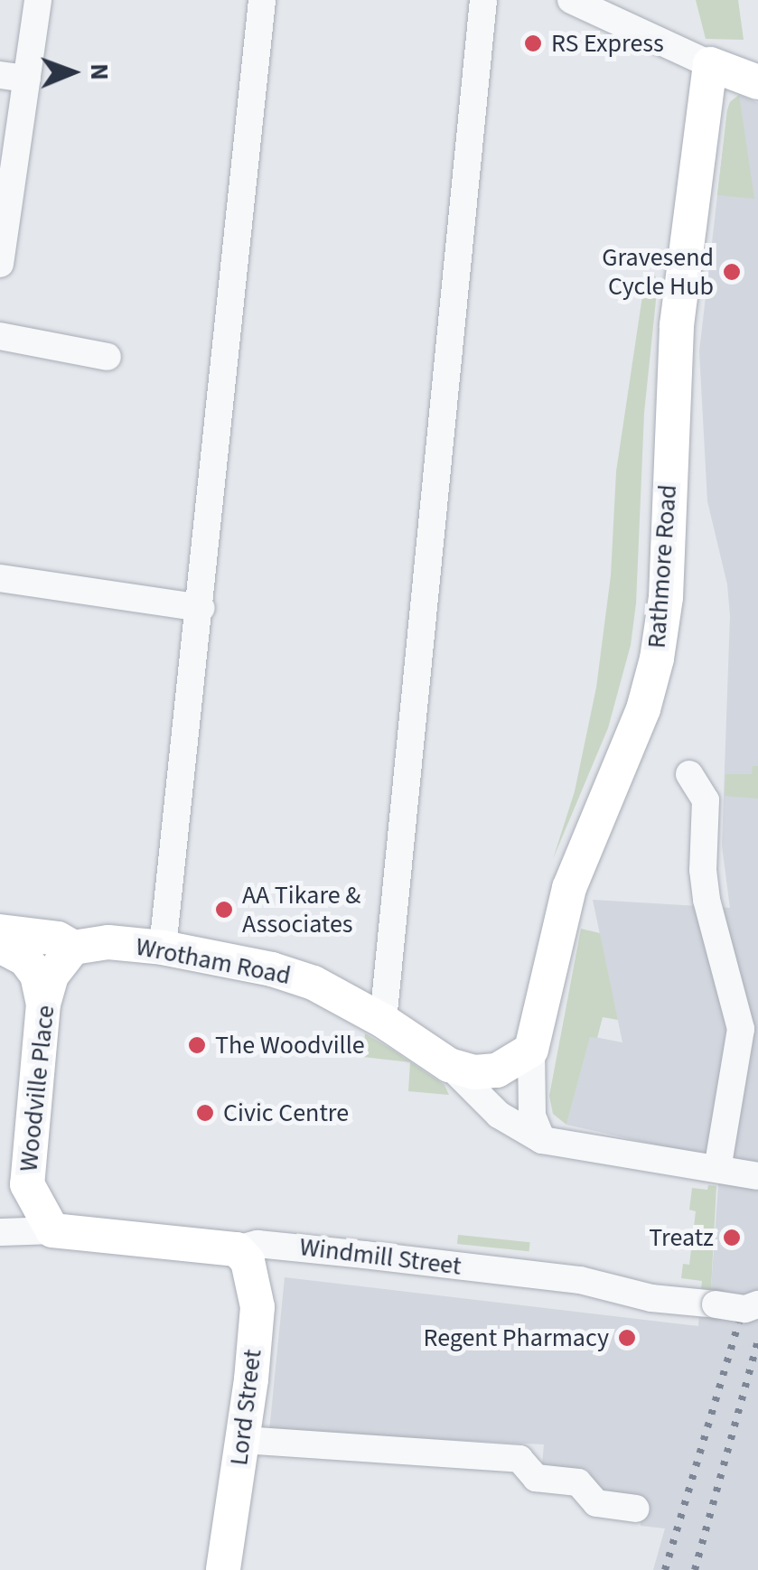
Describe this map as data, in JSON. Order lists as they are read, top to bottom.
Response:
{
  "streets": {
    "main road": [
      "Rathmore Road",
      "Wrotham Road",
      "Woodville Place",
      "Windmill Street",
      "Lord Street"
    ]
  },
  "crossings": [
    ["Rathmore Road", "Wrotham Road"],
    ["Wrotham Road", "Woodville Place"],
    ["Woodville Place", "Windmill Street"],
    ["Windmill Street", "Lord Street"]
  ],
  "places": [
    "RS Express",
    "Gravesend Cycle Hub",
    "AA Tikare & Associates",
    "The Woodville",
    "Civic Centre",
    "Treatz",
    "Regent Pharmacy"
  ],
  "north": "right"
}
